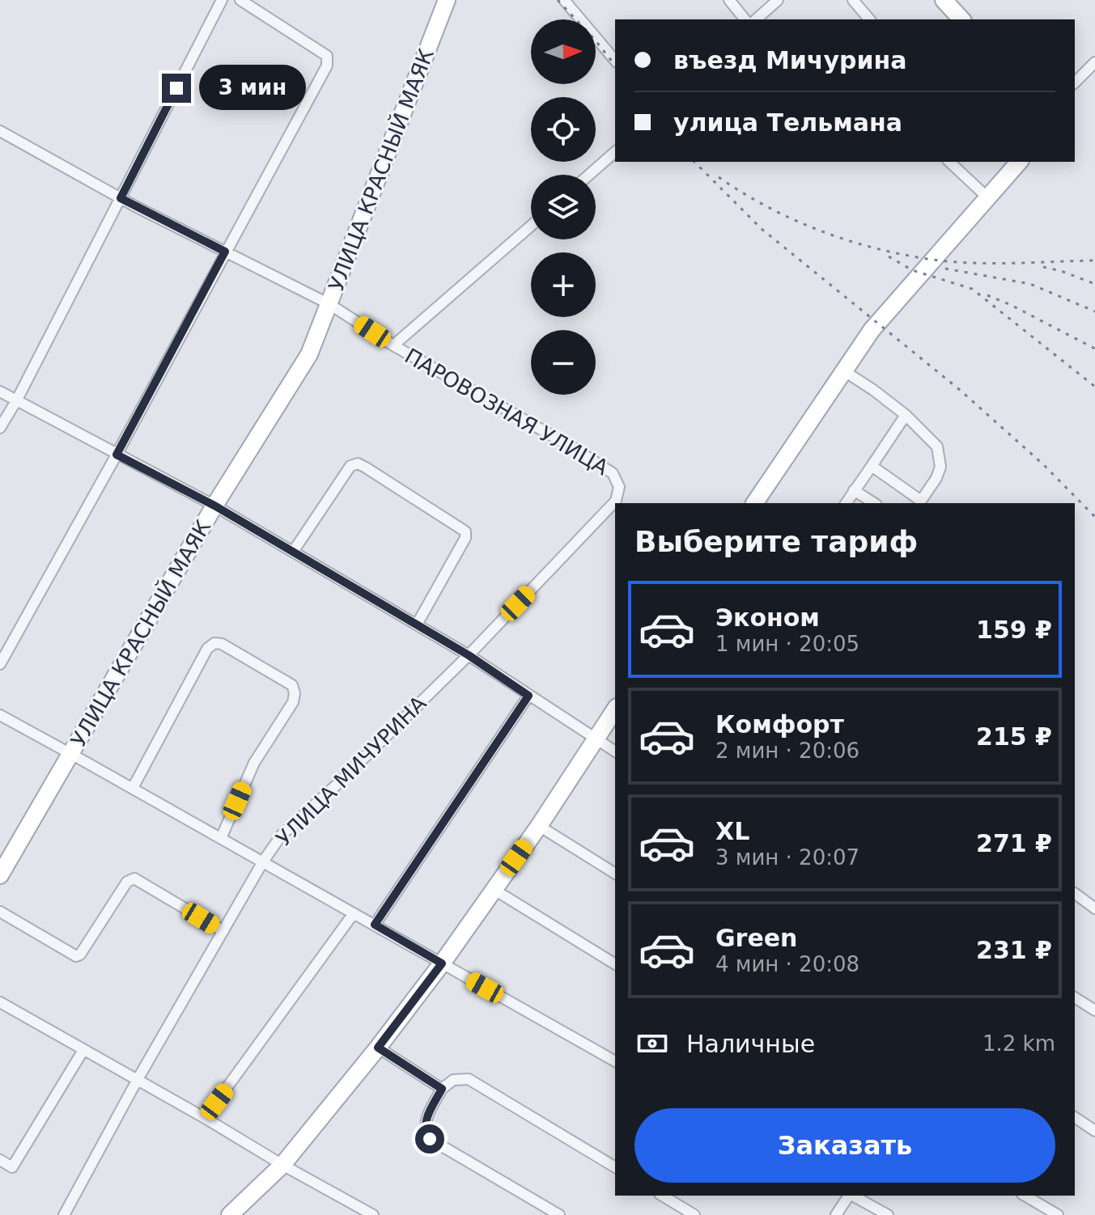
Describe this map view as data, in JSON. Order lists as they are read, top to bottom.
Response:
{
  "streets": {
    "main road": ["УЛИЦА КРАСНЫЙ МАЯК"],
    "street": ["ПАРОВОЗНАЯ УЛИЦА", "УЛИЦА МИЧУРИНА"]
  },
  "crossings": [
    ["УЛИЦА КРАСНЫЙ МАЯК", "ПАРОВОЗНАЯ УЛИЦА"],
    ["ПАРОВОЗНАЯ УЛИЦА", "УЛИЦА МИЧУРИНА"]
  ],
  "north": "right",
  "page": {
    "map_buttons": ["+", "−"],
    "banner": ["въезд Мичурина", "улица Тельмана"],
    "bubble": "3 мин",
    "heading": "Выберите тариф",
    "list": [
      {
        "name": "Эконом",
        "note": "1 мин · 20:05",
        "value": "159 ₽"
      },
      {
        "name": "Комфорт",
        "note": "2 мин · 20:06",
        "value": "215 ₽"
      },
      {
        "name": "XL",
        "note": "3 мин · 20:07",
        "value": "271 ₽"
      },
      {
        "name": "Green",
        "note": "4 мин · 20:08",
        "value": "231 ₽"
      }
    ],
    "pay": ["Наличные", "1.2 km"],
    "buttons": "Заказать"
  }
}
